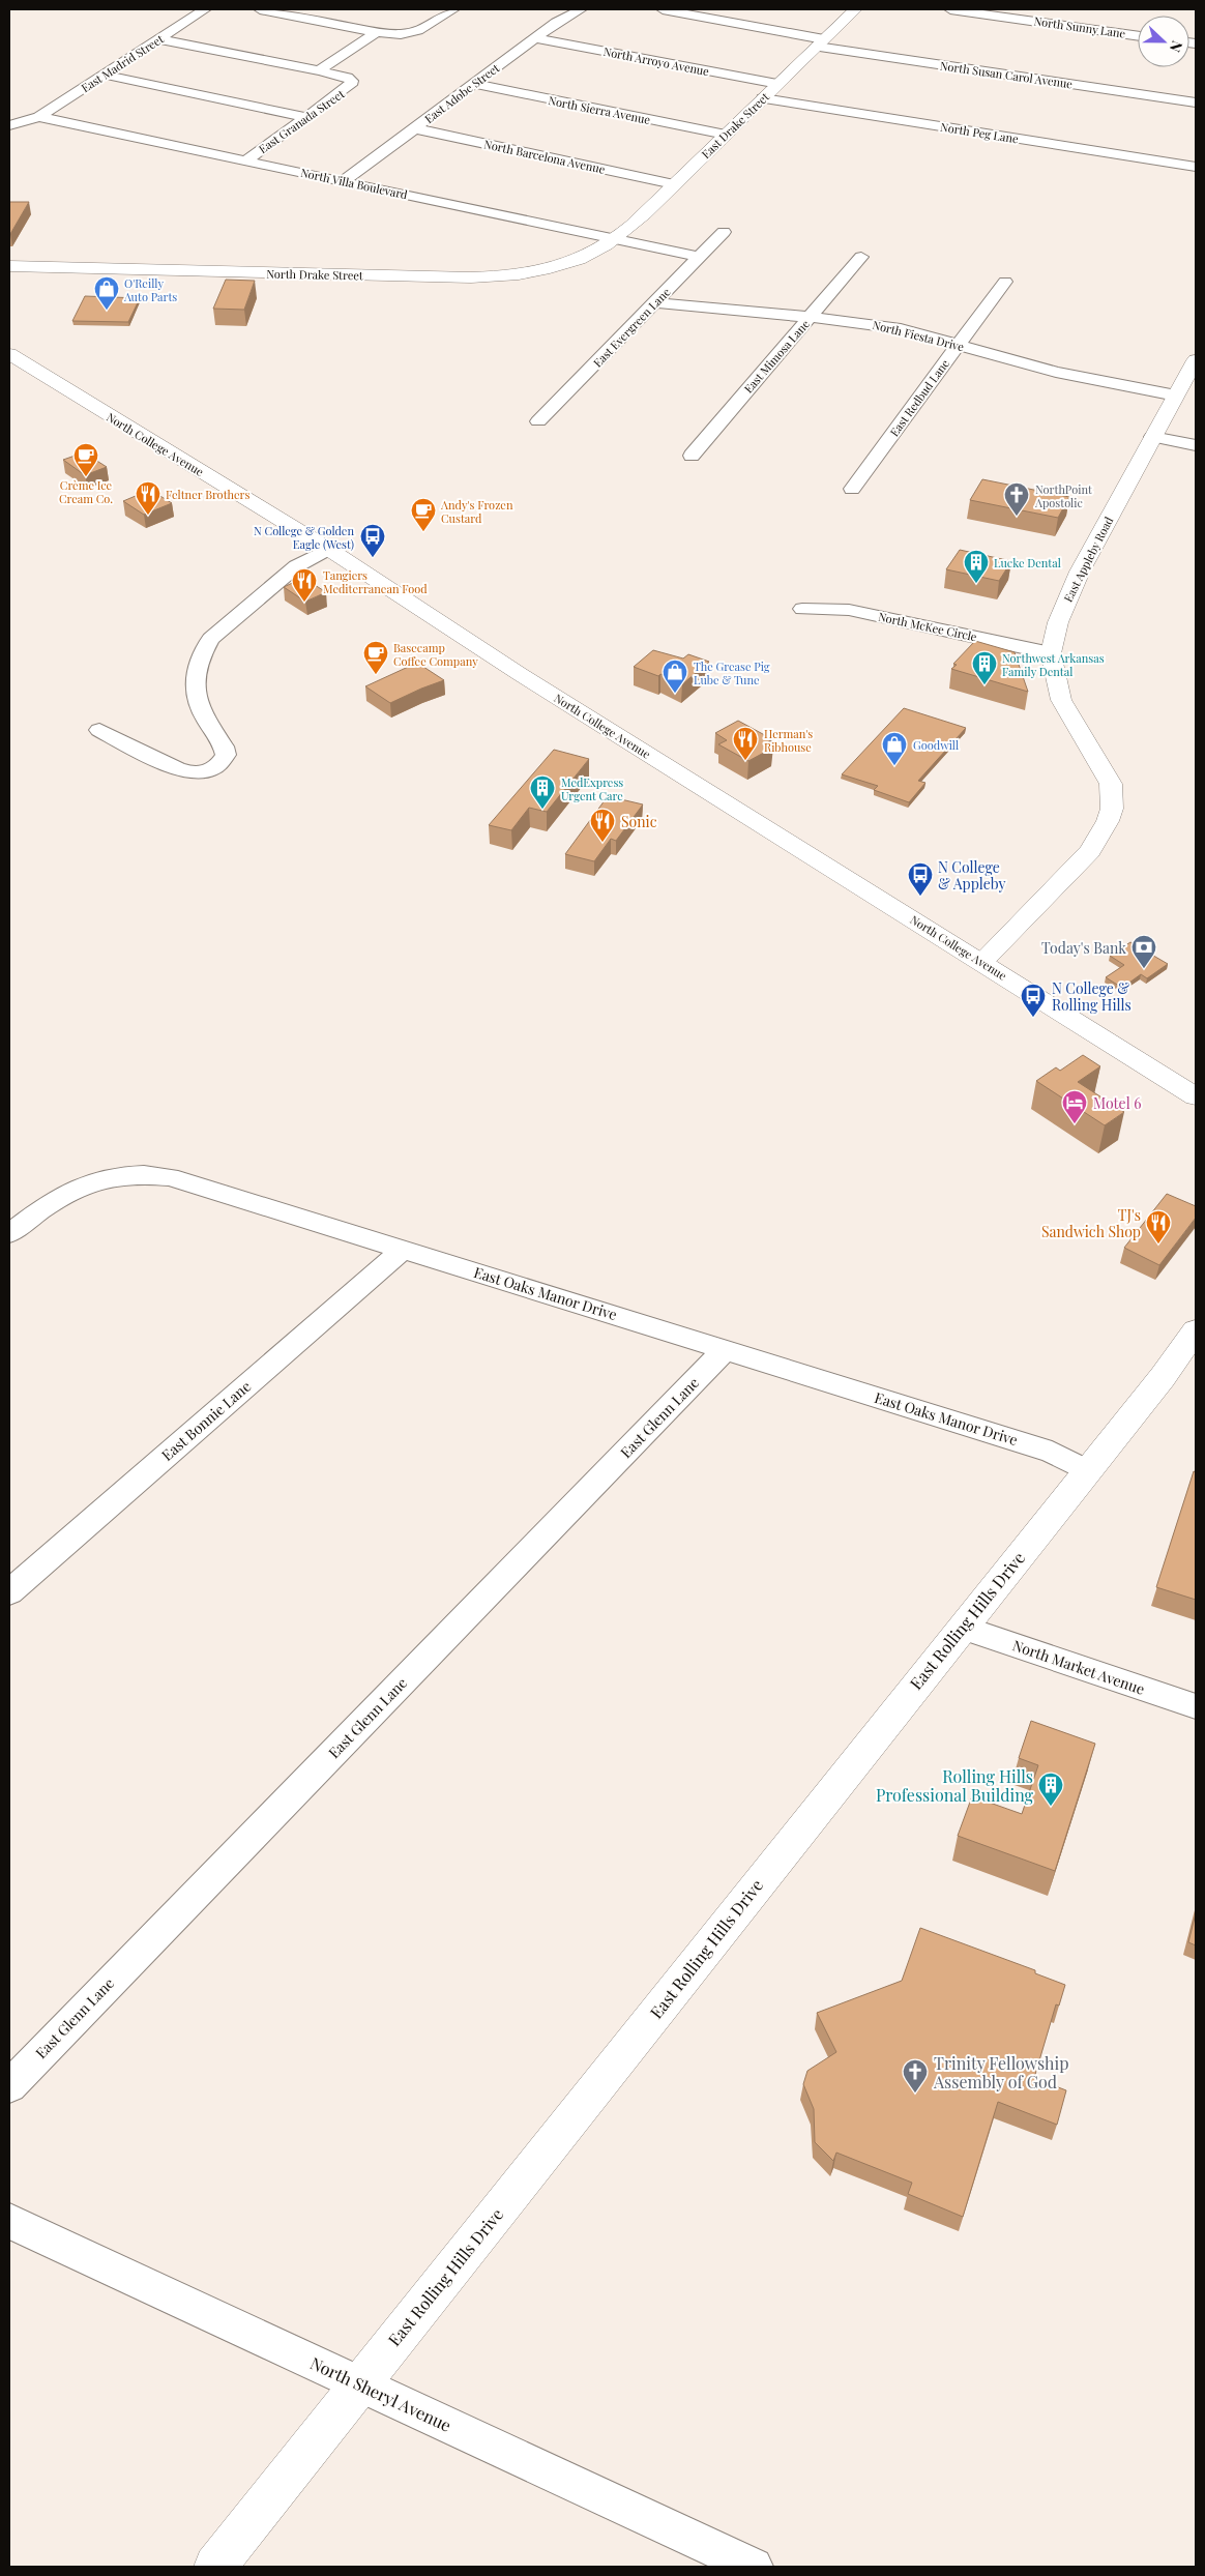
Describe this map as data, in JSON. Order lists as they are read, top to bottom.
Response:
{
  "streets": {
    "street": [
      "North Sunny Lane",
      "North Arroyo Avenue",
      "East Madrid Street",
      "North Susan Carol Avenue",
      "East Adobe Street",
      "North Sierra Avenue",
      "East Granada Street",
      "East Drake Street",
      "North Peg Lane",
      "North Barcelona Avenue",
      "North Villa Boulevard",
      "North Drake Street",
      "East Evergreen Lane",
      "North Fiesta Drive",
      "East Mimosa Lane",
      "East Redbud Lane",
      "North College Avenue",
      "East Appleby Road",
      "North McKee Circle",
      "East Oaks Manor Drive",
      "East Glenn Lane",
      "East Bonnie Lane",
      "East Rolling Hills Drive",
      "North Market Avenue",
      "North Sheryl Avenue"
    ]
  },
  "crossings": [
    ["North Arroyo Avenue", "East Adobe Street"],
    ["North Arroyo Avenue", "East Drake Street"],
    ["East Madrid Street", "North Villa Boulevard"],
    ["North Susan Carol Avenue", "East Drake Street"],
    ["East Adobe Street", "North Sierra Avenue"],
    ["East Adobe Street", "North Barcelona Avenue"],
    ["East Adobe Street", "North Villa Boulevard"],
    ["North Sierra Avenue", "East Drake Street"],
    ["East Granada Street", "North Villa Boulevard"],
    ["East Drake Street", "North Peg Lane"],
    ["East Drake Street", "North Barcelona Avenue"],
    ["East Drake Street", "North Villa Boulevard"],
    ["East Drake Street", "North Drake Street"],
    ["North Villa Boulevard", "North Drake Street"],
    ["North Villa Boulevard", "East Evergreen Lane"],
    ["East Evergreen Lane", "North Fiesta Drive"],
    ["North Fiesta Drive", "East Mimosa Lane"],
    ["North Fiesta Drive", "East Redbud Lane"],
    ["North Fiesta Drive", "East Appleby Road"],
    ["North College Avenue", "East Appleby Road"],
    ["East Appleby Road", "North McKee Circle"],
    ["East Oaks Manor Drive", "East Glenn Lane"],
    ["East Oaks Manor Drive", "East Bonnie Lane"],
    ["East Oaks Manor Drive", "East Rolling Hills Drive"],
    ["East Rolling Hills Drive", "North Market Avenue"],
    ["East Rolling Hills Drive", "North Sheryl Avenue"]
  ],
  "places": {
    "shop": ["O'Reilly Auto Parts", "The Grease Pig Lube & Tune", "Goodwill"],
    "cafe": ["Crème Ice Cream Co.", "Andy's Frozen Custard", "Basecamp Coffee Company"],
    "restaurant": [
      "Feltner Brothers",
      "Tangiers Mediterranean Food",
      "Herman's Ribhouse",
      "Sonic",
      "TJ's Sandwich Shop"
    ],
    "church": ["NorthPoint Apostolic", "Trinity Fellowship Assembly of God"],
    "bus stop": ["N College & Golden Eagle (West)", "N College & Appleby", "N College & Rolling Hills"],
    "building": [
      "Lucke Dental",
      "Northwest Arkansas Family Dental",
      "MedExpress Urgent Care",
      "Rolling Hills Professional Building"
    ],
    "bank": ["Today's Bank"],
    "hotel": ["Motel 6"]
  },
  "north": "right"
}
